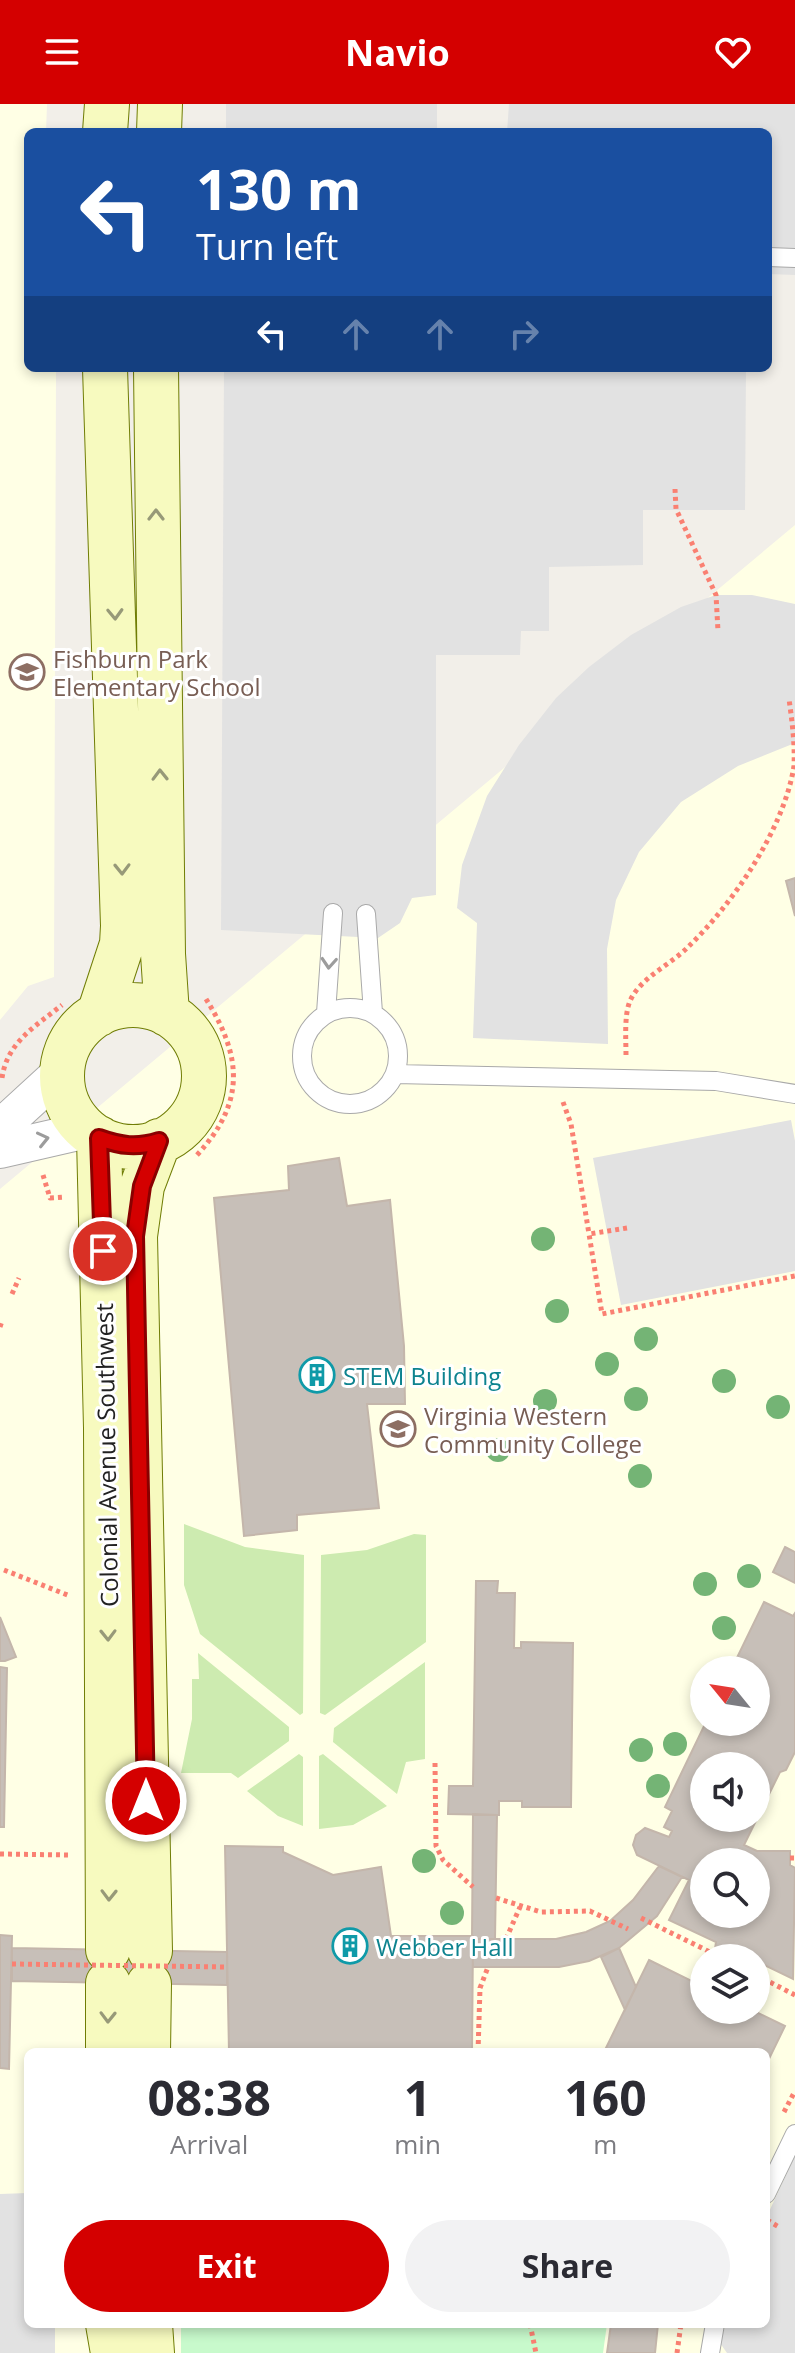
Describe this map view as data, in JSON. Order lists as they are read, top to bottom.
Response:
{
  "streets": {
    "main road": ["Colonial Avenue Southwest"]
  },
  "places": {
    "school or university": ["Fishburn Park Elementary School", "Virginia Western Community College"],
    "building": ["STEM Building", "Webber Hall"]
  },
  "north": "top left",
  "page": {
    "header": "Navio",
    "turn": ["130 m", "Turn left"],
    "eta": [
      "08:38",
      "Arrival",
      "1",
      "min",
      "160",
      "m"
    ],
    "buttons": ["Exit", "Share"]
  }
}
